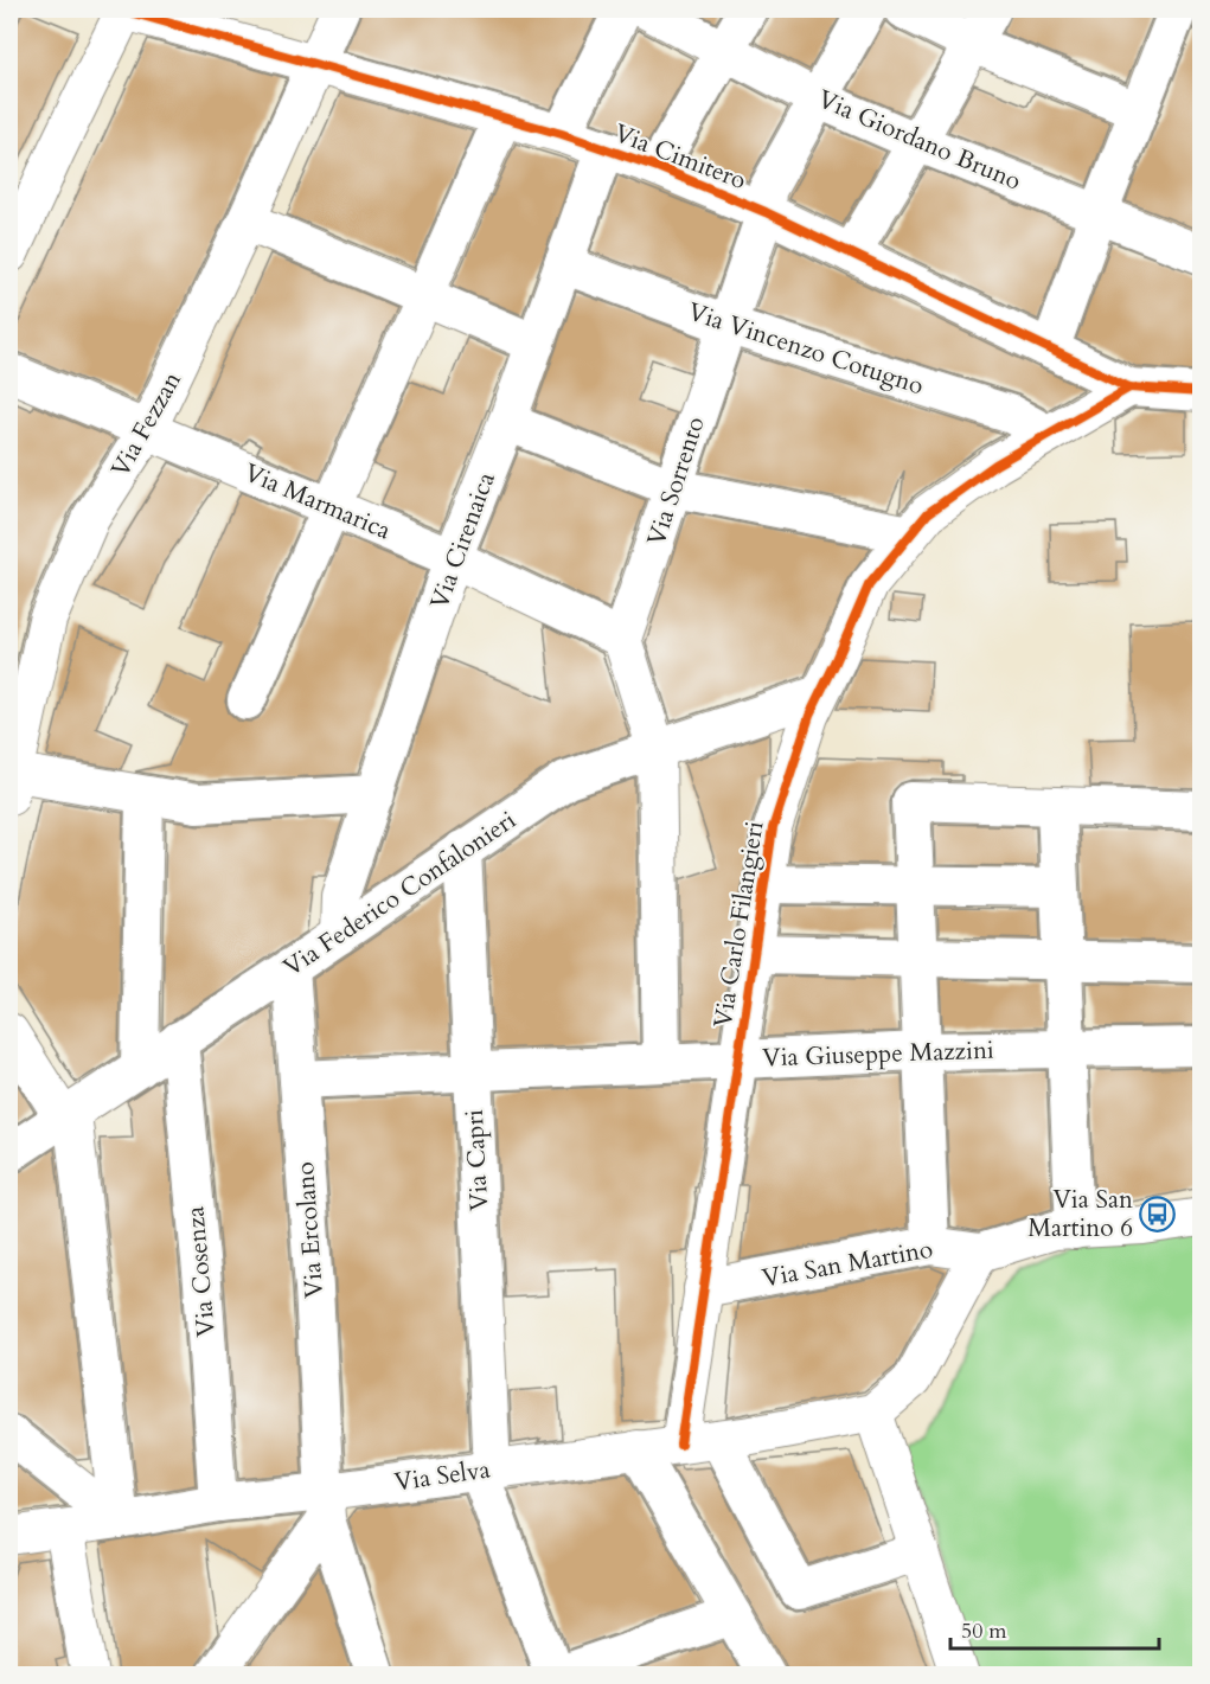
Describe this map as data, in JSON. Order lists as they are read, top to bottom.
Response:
{
  "streets": {
    "street": [
      "Via Giordano Bruno",
      "Via Cimitero",
      "Via Vincenzo Cotugno",
      "Via Fezzan",
      "Via Sorrento",
      "Via Marmarica",
      "Via Cirenaica",
      "Via Federico Confalonieri",
      "Via Carlo Filangieri",
      "Via Giuseppe Mazzini",
      "Via Capri",
      "Via Ercolano",
      "Via San Martino",
      "Via Cosenza",
      "Via Selva"
    ]
  },
  "crossings": [
    ["Via Giordano Bruno", "Via Sorrento"],
    ["Via Cimitero", "Via Fezzan"],
    ["Via Cimitero", "Via Sorrento"],
    ["Via Cimitero", "Via Cirenaica"],
    ["Via Cimitero", "Via Carlo Filangieri"],
    ["Via Vincenzo Cotugno", "Via Sorrento"],
    ["Via Vincenzo Cotugno", "Via Cirenaica"],
    ["Via Vincenzo Cotugno", "Via Carlo Filangieri"],
    ["Via Fezzan", "Via Marmarica"],
    ["Via Sorrento", "Via Marmarica"],
    ["Via Marmarica", "Via Cirenaica"],
    ["Via Cirenaica", "Via Federico Confalonieri"],
    ["Via Federico Confalonieri", "Via Carlo Filangieri"],
    ["Via Federico Confalonieri", "Via Capri"],
    ["Via Federico Confalonieri", "Via Ercolano"],
    ["Via Federico Confalonieri", "Via Cosenza"],
    ["Via Carlo Filangieri", "Via Giuseppe Mazzini"],
    ["Via Carlo Filangieri", "Via San Martino"],
    ["Via Carlo Filangieri", "Via Selva"],
    ["Via Giuseppe Mazzini", "Via Capri"],
    ["Via Giuseppe Mazzini", "Via Ercolano"],
    ["Via Capri", "Via Selva"],
    ["Via Ercolano", "Via Selva"],
    ["Via Cosenza", "Via Selva"]
  ],
  "places": {
    "bus stop": ["Via San Martino 6"]
  },
  "scale_bar": "50 m"
}
